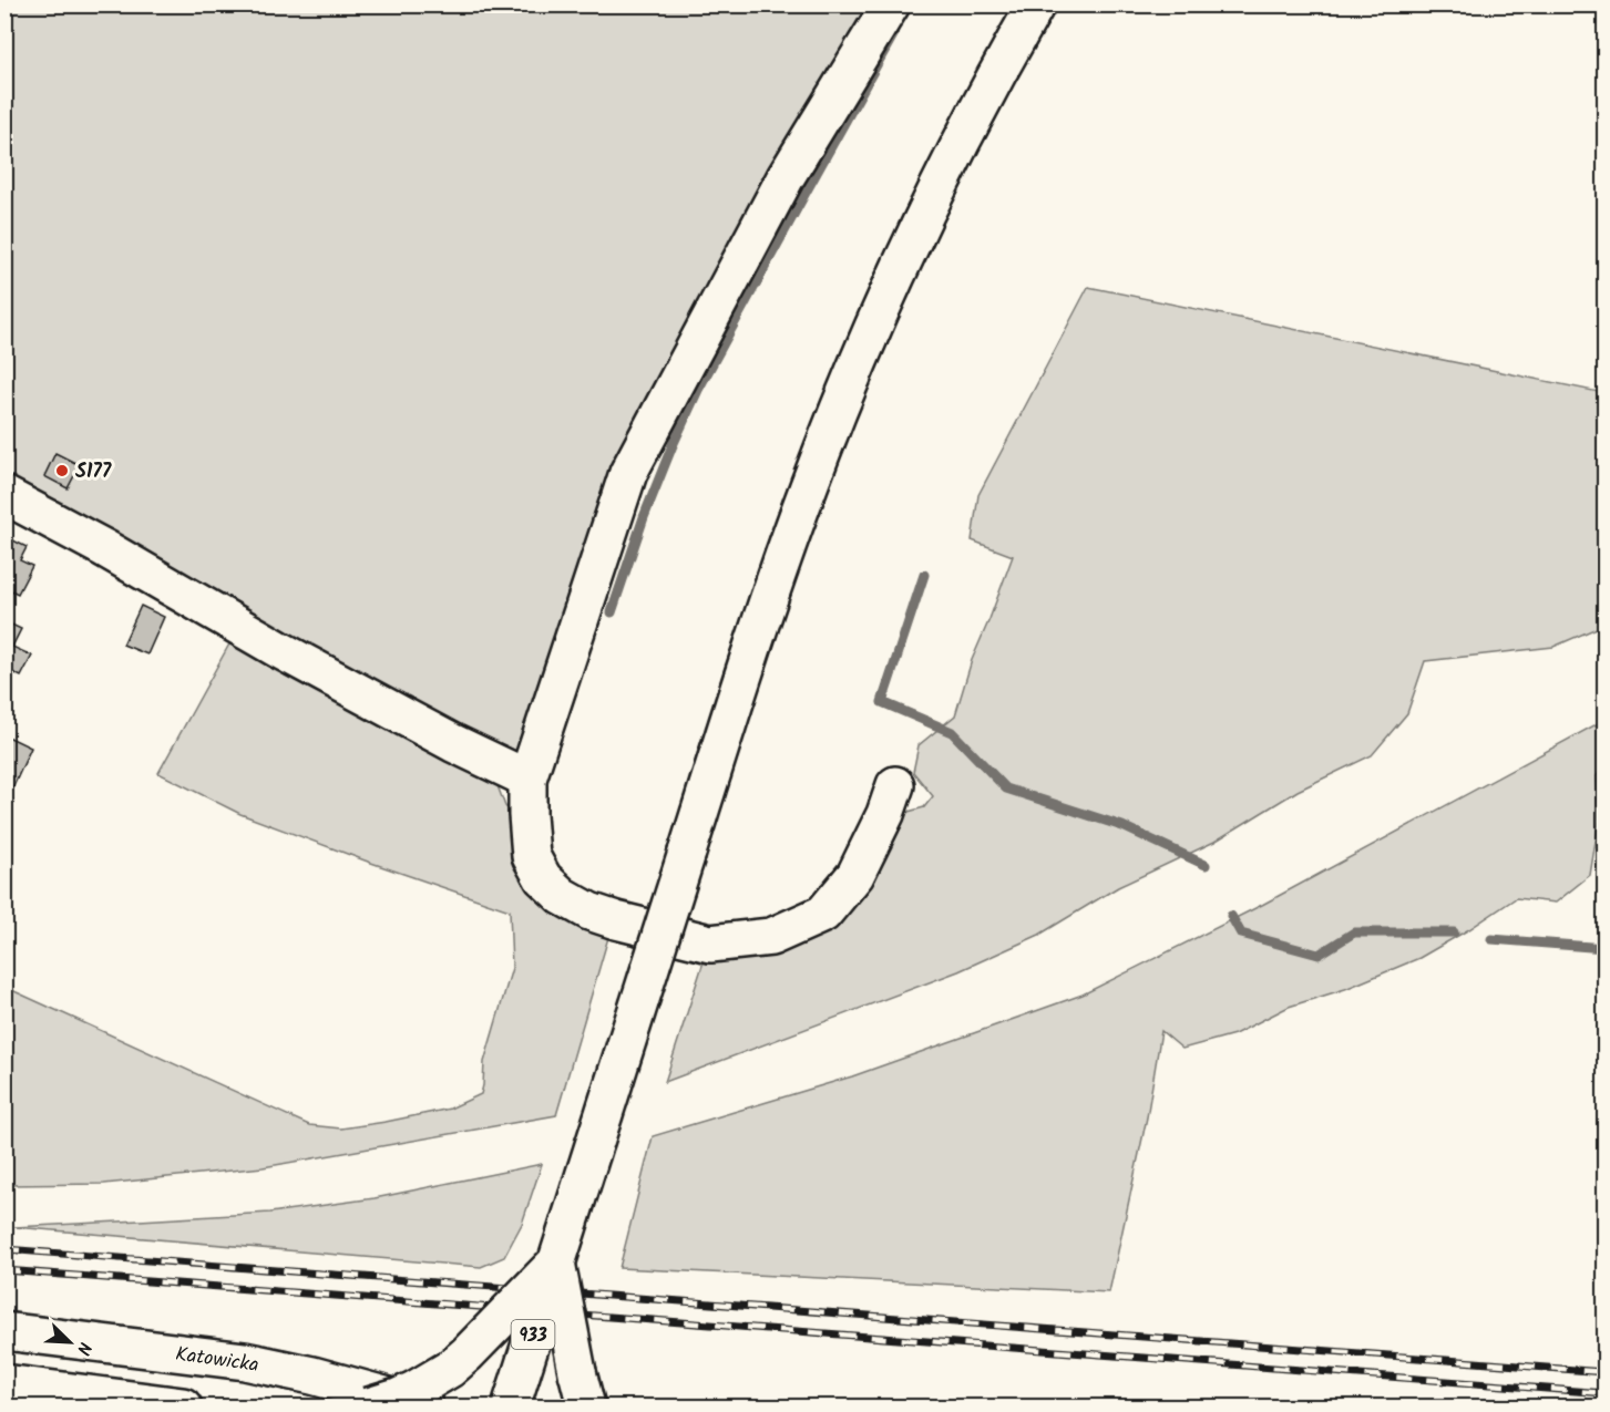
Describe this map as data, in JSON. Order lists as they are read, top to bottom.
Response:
{
  "streets": {
    "main road": ["933", "Katowicka"]
  },
  "places": ["S177"],
  "north": "bottom right"
}
